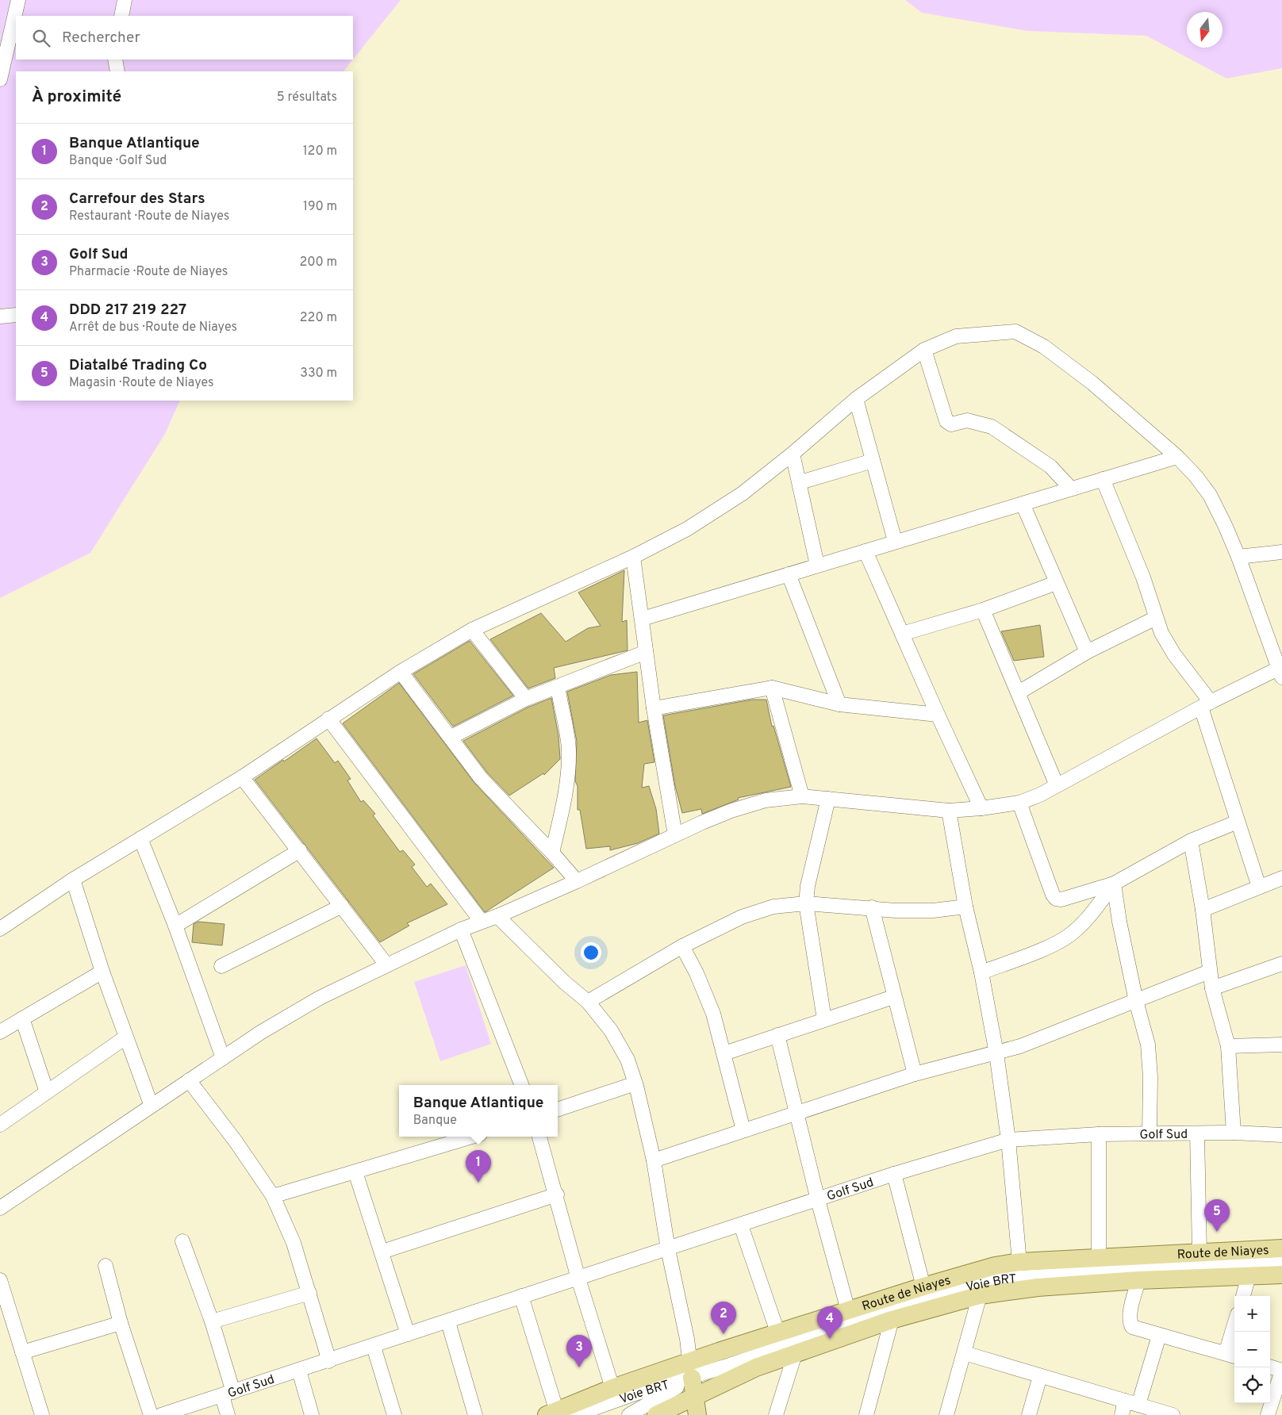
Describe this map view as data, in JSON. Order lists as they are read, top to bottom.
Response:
{
  "streets": {
    "main road": ["Route de Niayes"],
    "street": ["Golf Sud", "Voie BRT"]
  },
  "crossings": [
    ["Route de Niayes", "Voie BRT"]
  ],
  "north": "bottom",
  "page": {
    "search": "Rechercher",
    "heading": ["À proximité", "5 résultats"],
    "list": [
      {
        "mark": "1",
        "name": "Banque Atlantique",
        "note": "Banque · Golf Sud",
        "value": "120 m"
      },
      {
        "mark": "2",
        "name": "Carrefour des Stars",
        "note": "Restaurant · Route de Niayes",
        "value": "190 m"
      },
      {
        "mark": "3",
        "name": "Golf Sud",
        "note": "Pharmacie · Route de Niayes",
        "value": "200 m"
      },
      {
        "mark": "4",
        "name": "DDD 217 219 227",
        "note": "Arrêt de bus · Route de Niayes",
        "value": "220 m"
      },
      {
        "mark": "5",
        "name": "Diatalbé Trading Co",
        "note": "Magasin · Route de Niayes",
        "value": "330 m"
      }
    ],
    "popup": ["Banque Atlantique", "Banque"],
    "pins": [
      "1",
      "5",
      "2",
      "4",
      "3"
    ],
    "map_buttons": ["+", "−"]
  }
}
